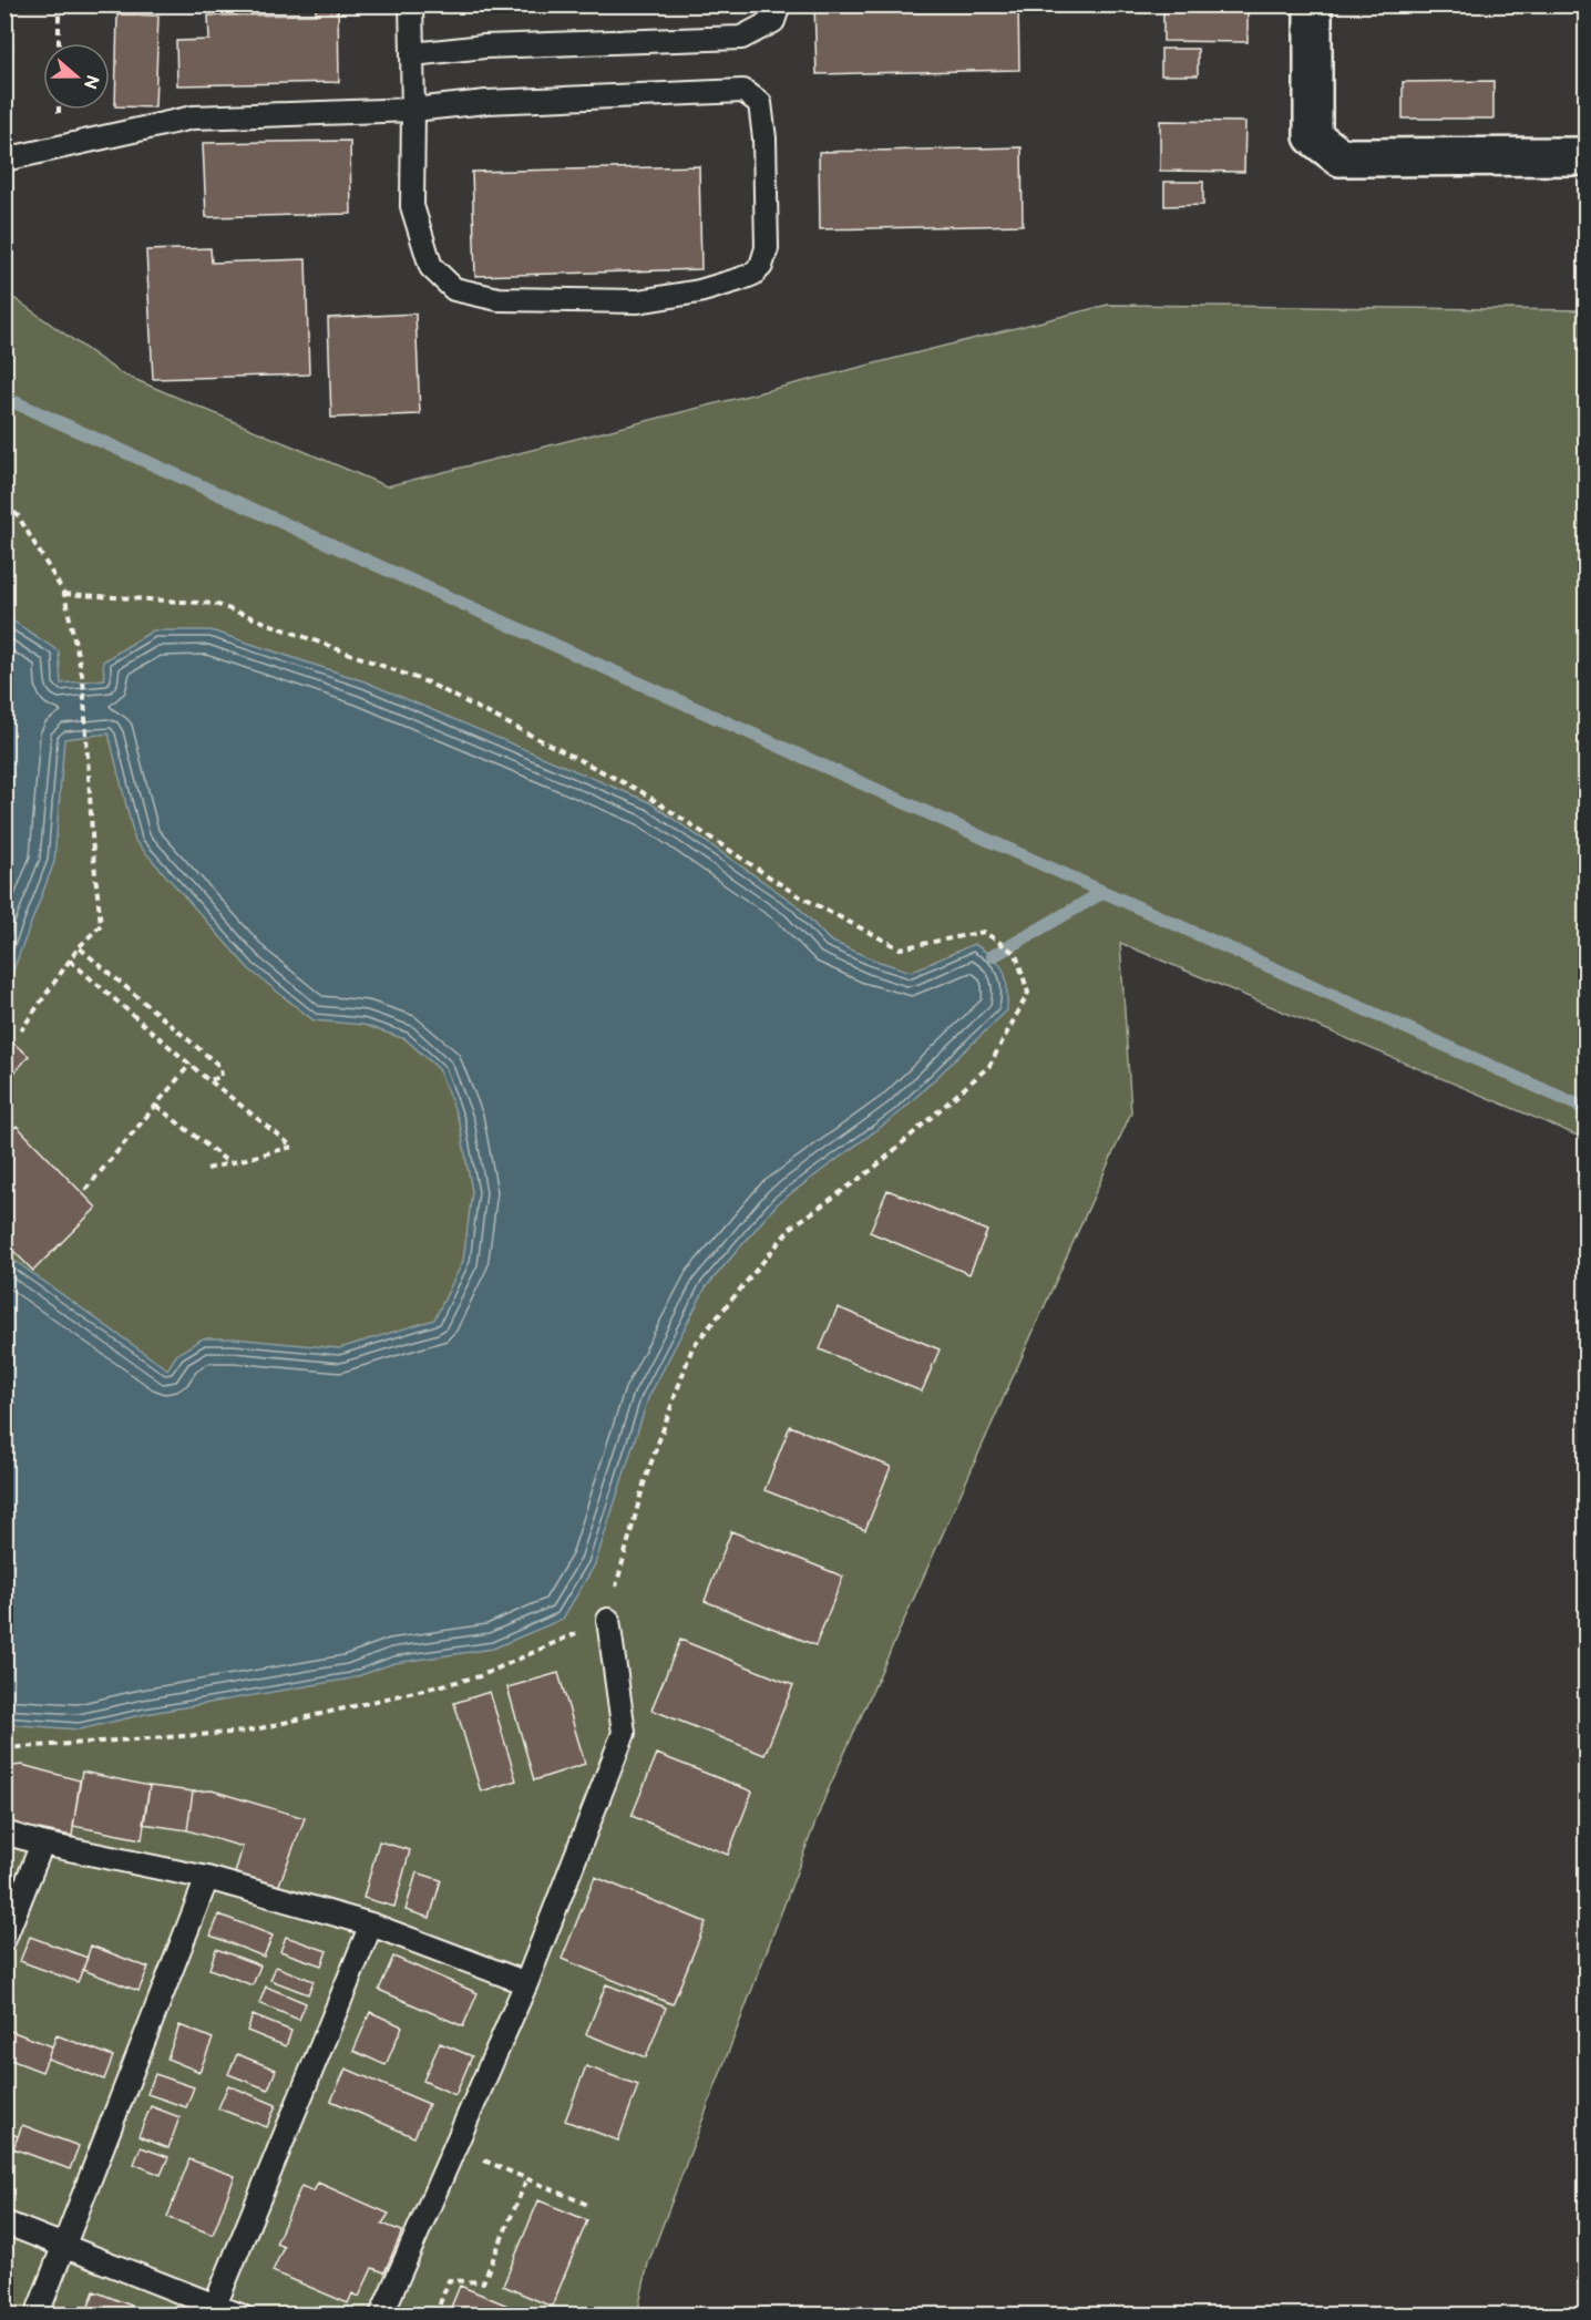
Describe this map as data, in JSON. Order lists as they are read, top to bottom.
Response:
{
  "north": "right"
}
